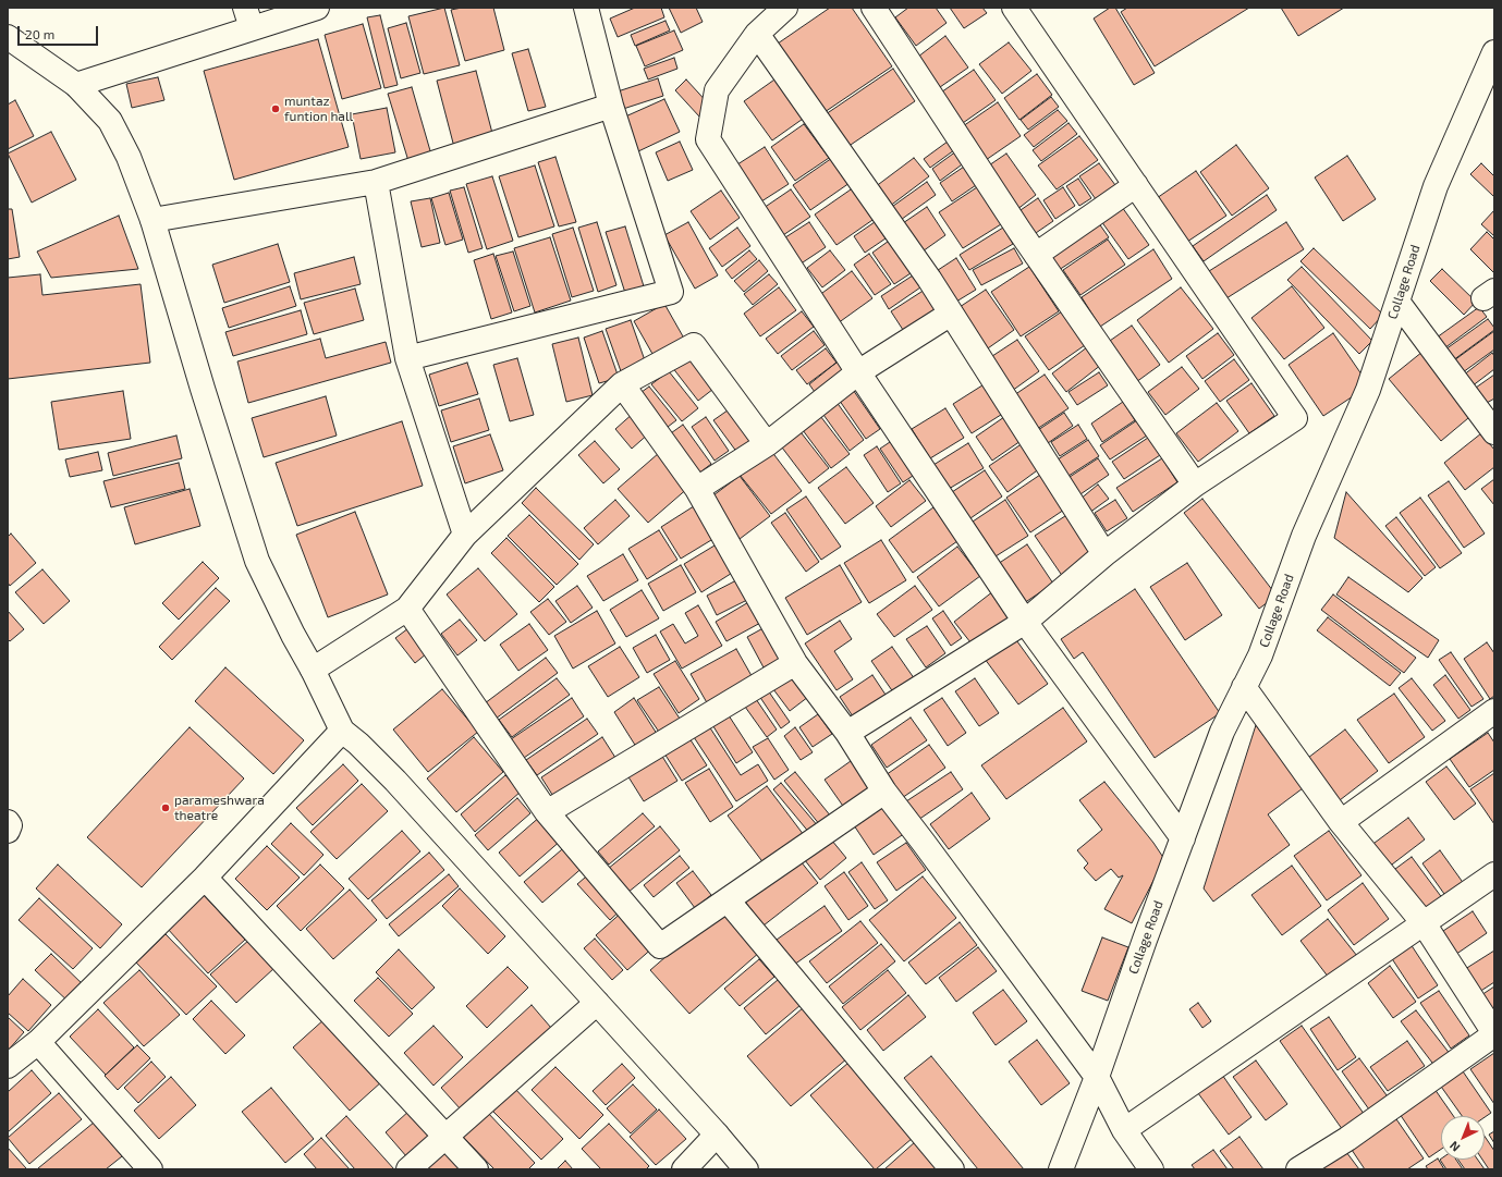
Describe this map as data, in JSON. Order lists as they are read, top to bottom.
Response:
{
  "streets": {
    "street": ["Collage Road"]
  },
  "places": ["muntaz funtion hall", "parameshwara theatre"],
  "scale_bar": "20 m",
  "north": "bottom left"
}
